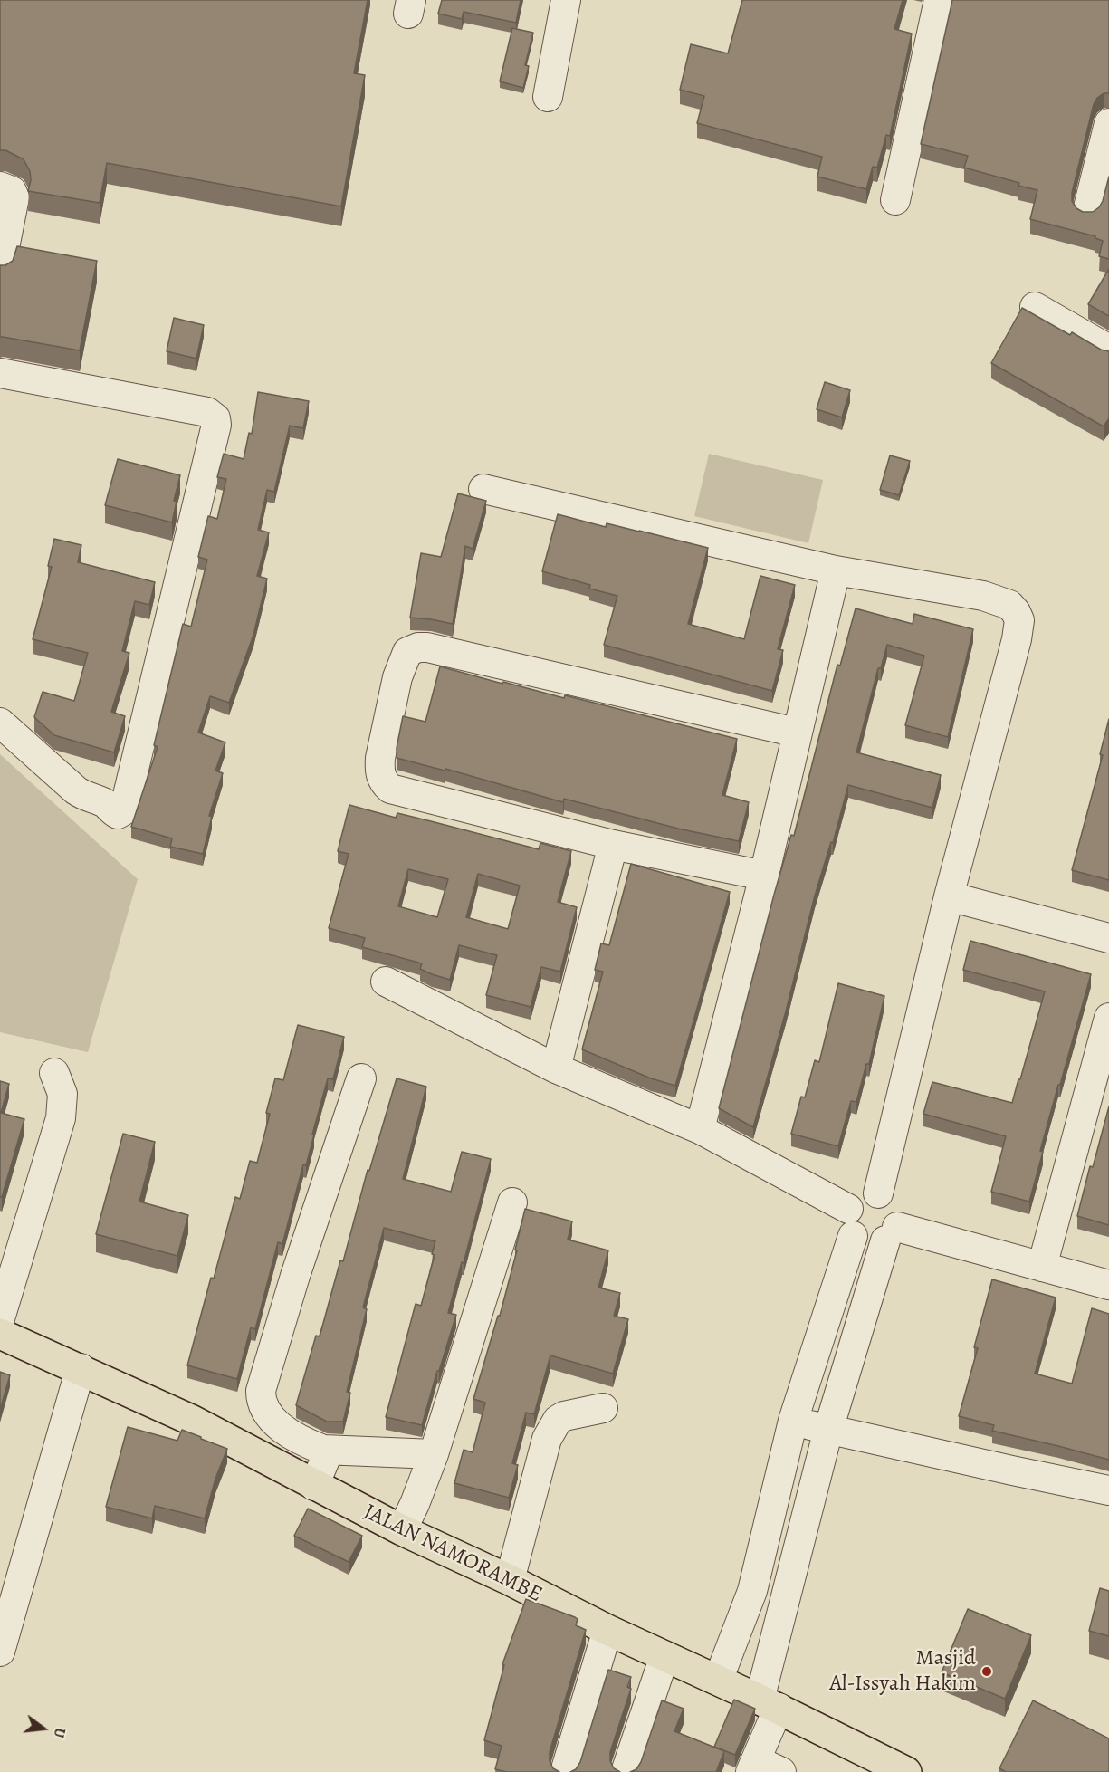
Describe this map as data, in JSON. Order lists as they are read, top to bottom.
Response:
{
  "streets": {
    "main road": ["JALAN NAMORAMBE"]
  },
  "places": ["Masjid Al-Issyah Hakim"],
  "north": "right"
}
